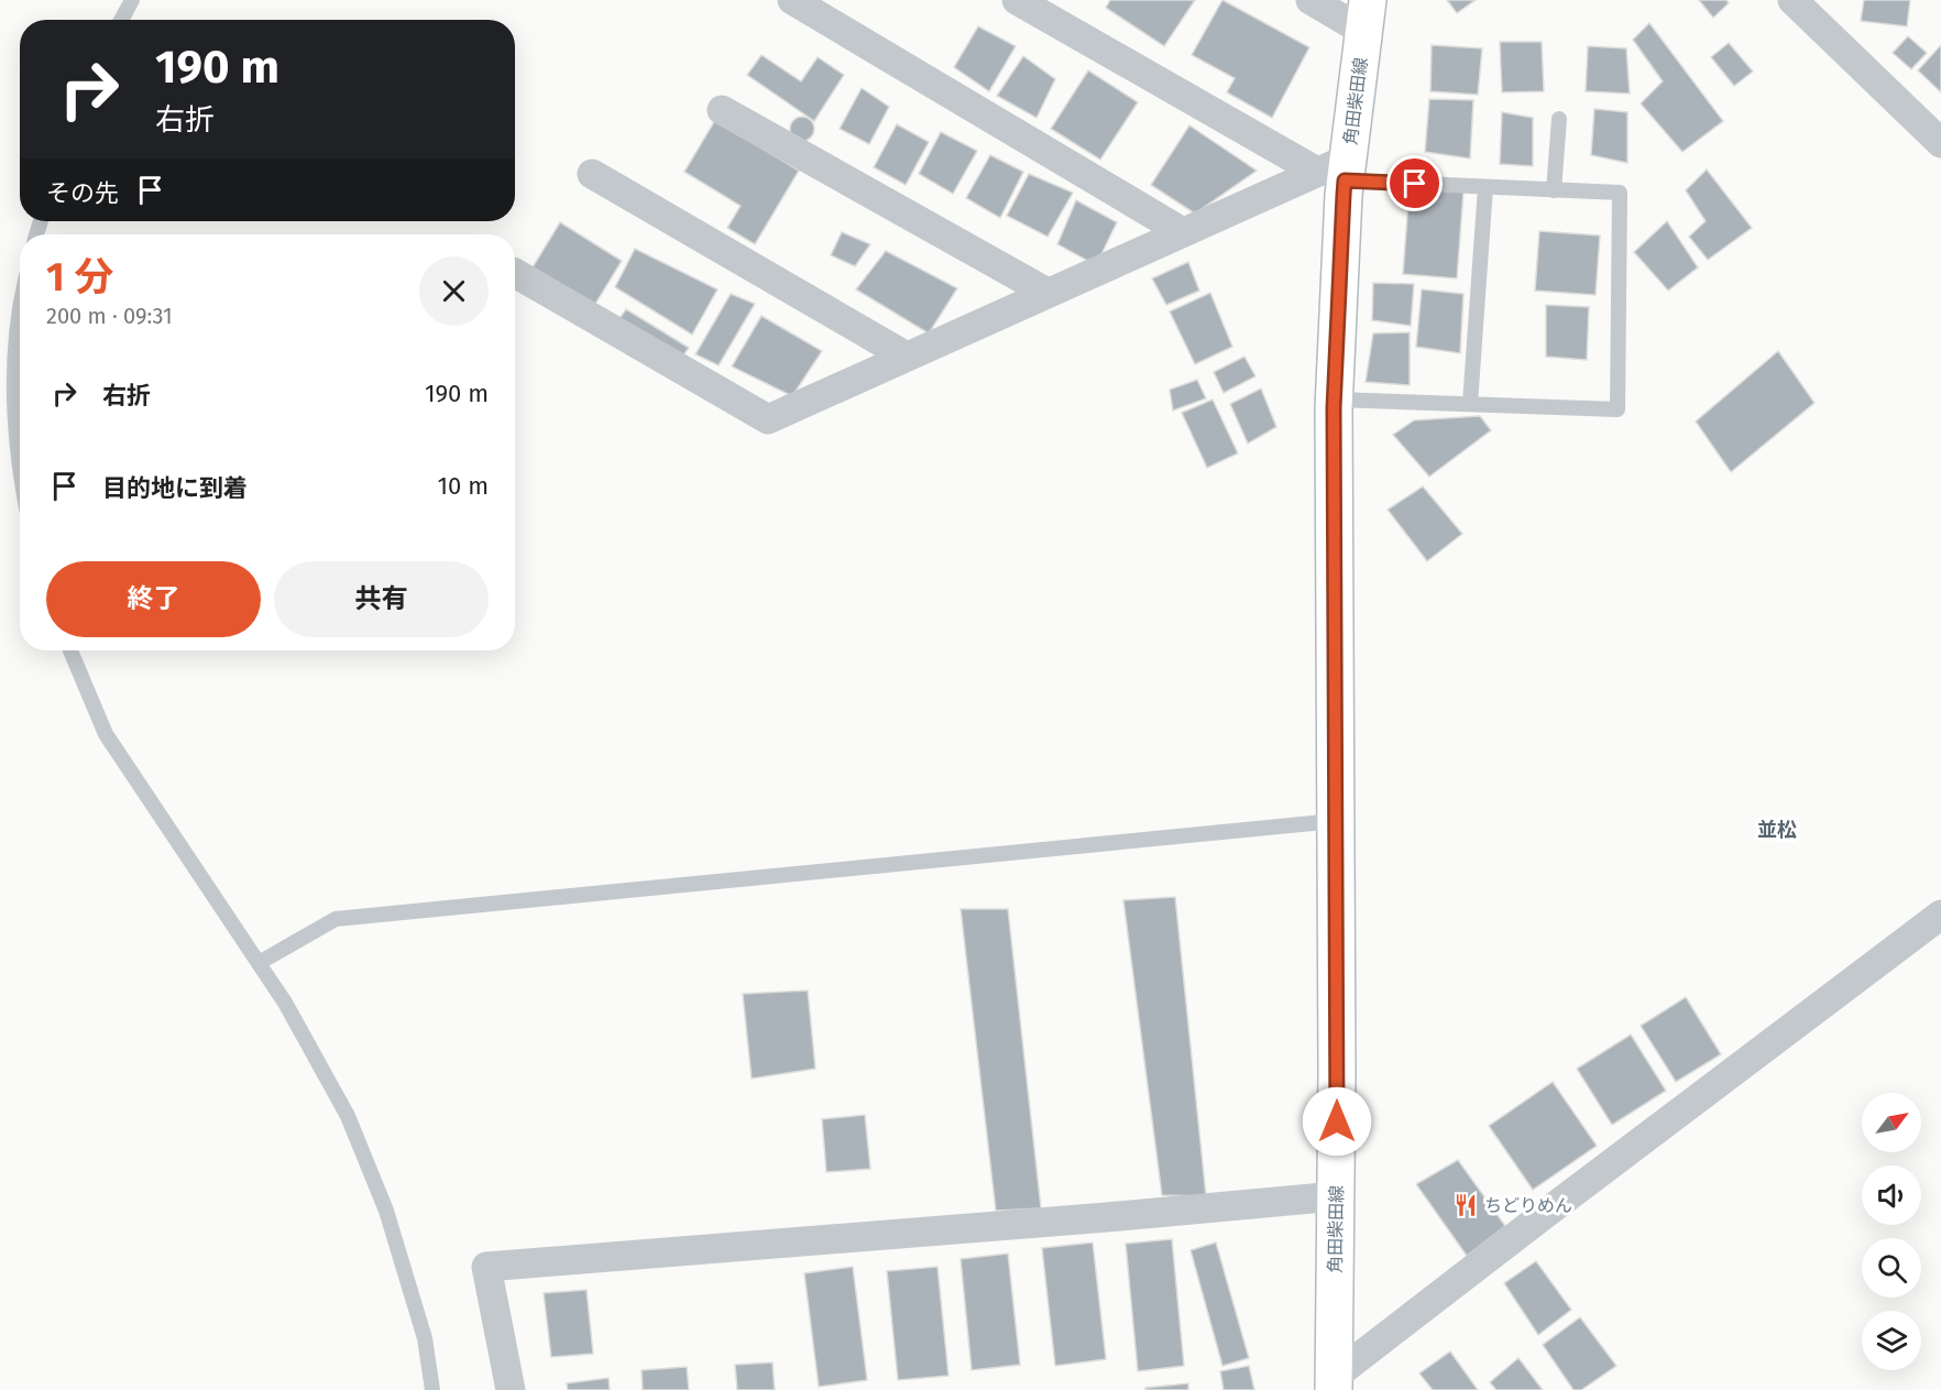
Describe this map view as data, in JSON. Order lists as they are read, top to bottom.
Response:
{
  "streets": {
    "main road": ["角田柴田線"]
  },
  "districts": ["並松"],
  "places": {
    "restaurant": ["ちどりめん"]
  },
  "north": "top right",
  "page": {
    "turn": ["190 m", "右折"],
    "then": "その先",
    "heading": ["1 分", "200 m · 09:31"],
    "list": [
      {
        "name": "右折",
        "value": "190 m"
      },
      {
        "name": "目的地に到着",
        "value": "10 m"
      }
    ],
    "buttons": ["終了", "共有"]
  }
}
